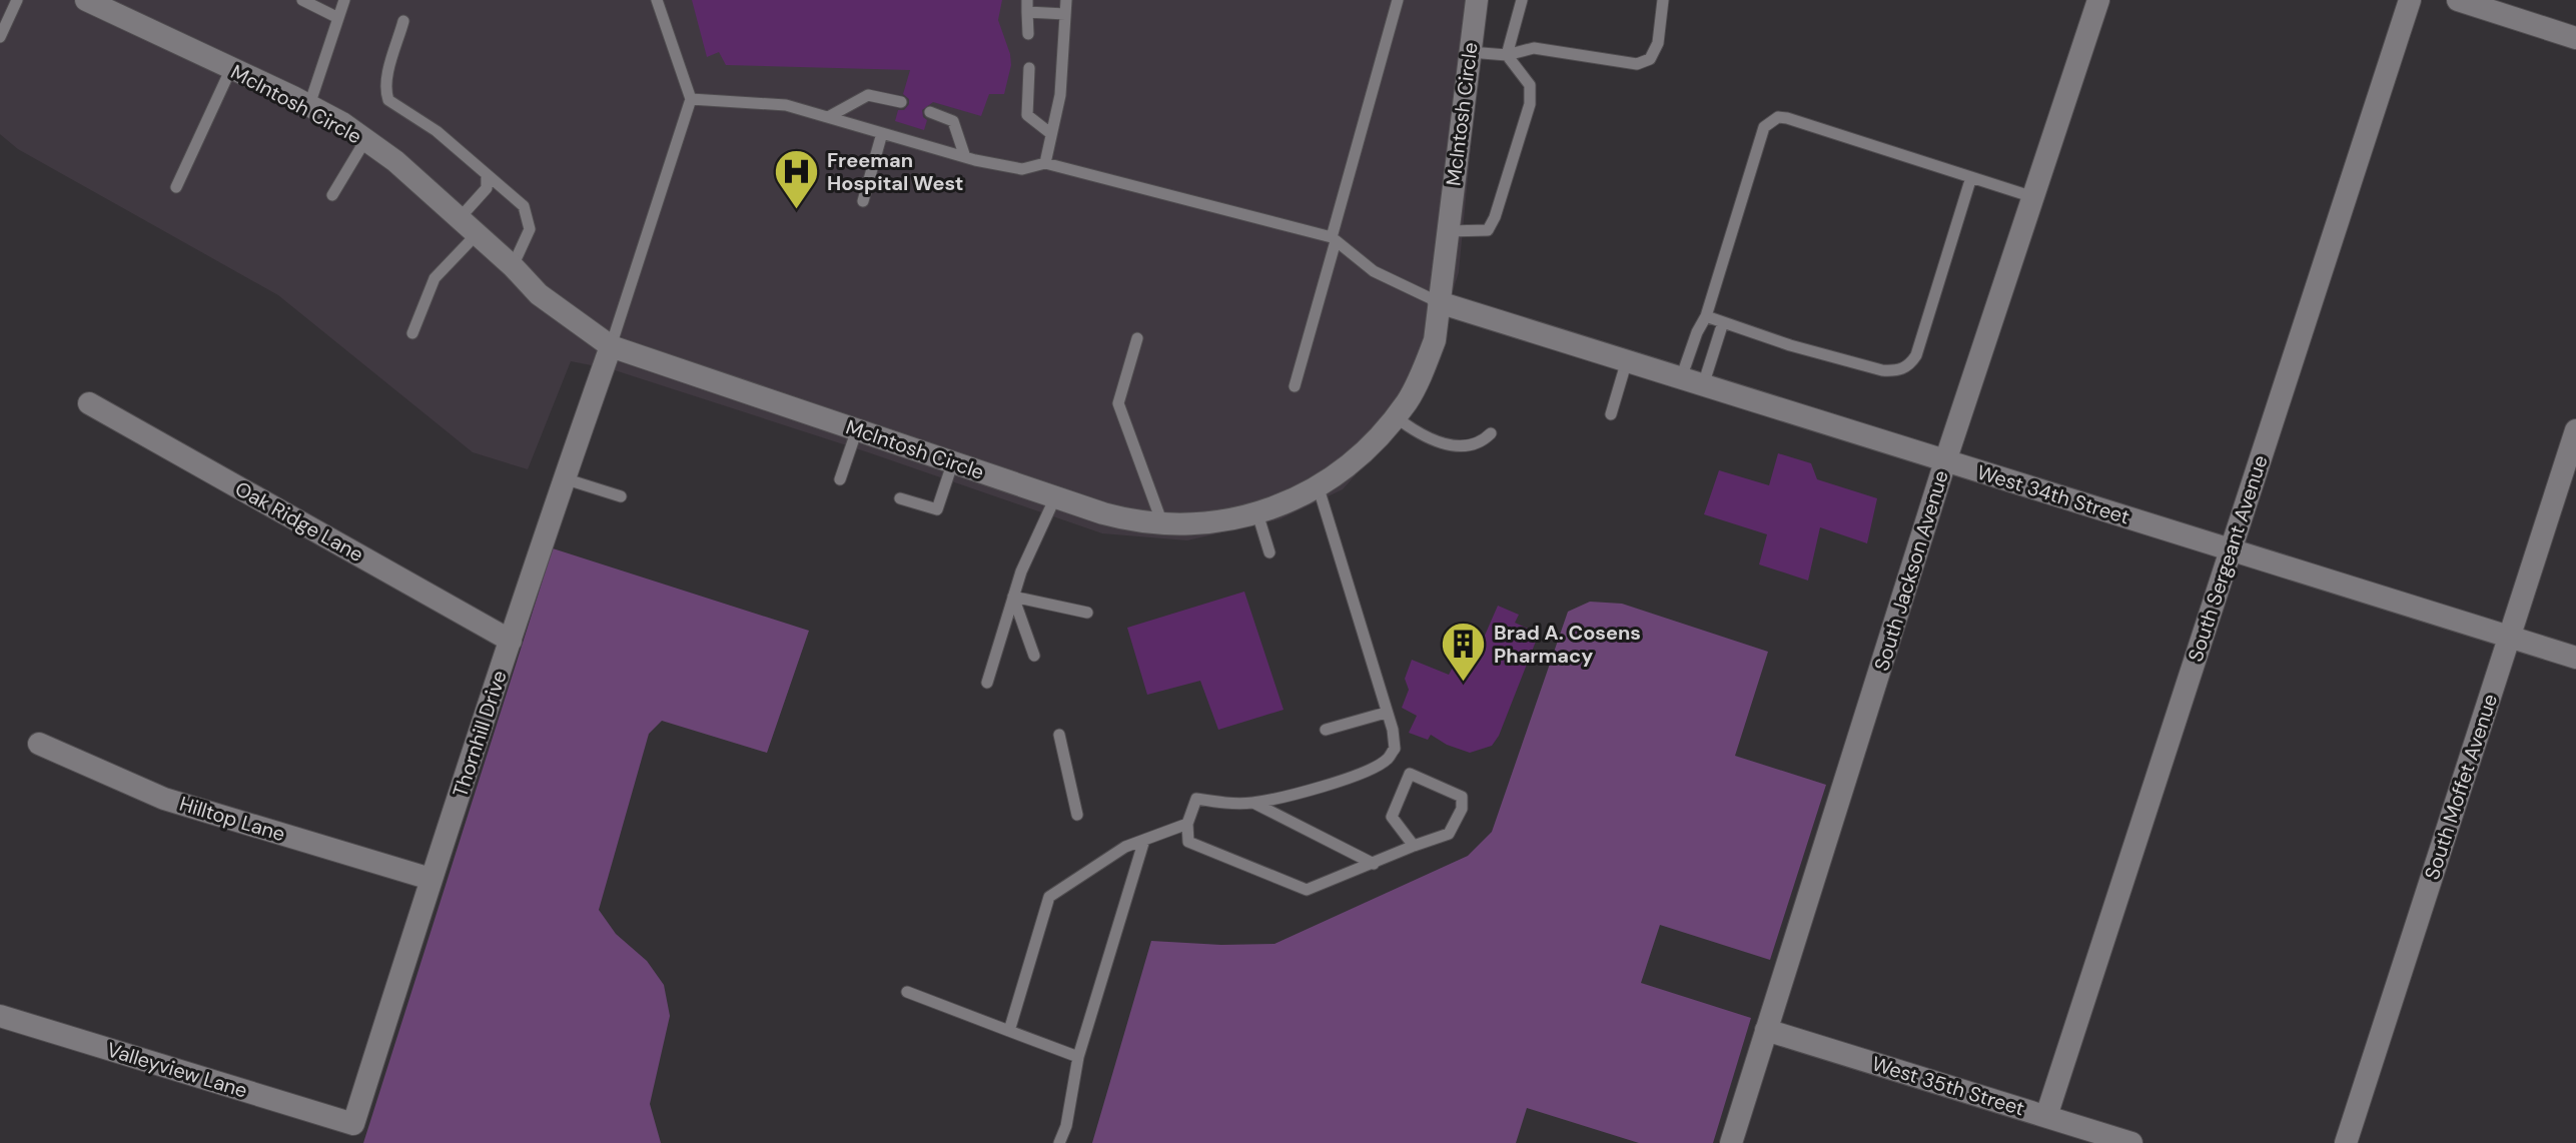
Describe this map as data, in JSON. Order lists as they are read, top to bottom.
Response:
{
  "streets": {
    "street": [
      "McIntosh Circle",
      "West 34th Street",
      "Oak Ridge Lane",
      "South Sergeant Avenue",
      "South Jackson Avenue",
      "Thornhill Drive",
      "South Moffet Avenue",
      "Hilltop Lane",
      "Valleyview Lane",
      "West 35th Street"
    ]
  },
  "crossings": [
    ["McIntosh Circle", "West 34th Street"],
    ["McIntosh Circle", "Thornhill Drive"],
    ["West 34th Street", "South Sergeant Avenue"],
    ["West 34th Street", "South Jackson Avenue"],
    ["West 34th Street", "South Moffet Avenue"],
    ["Oak Ridge Lane", "Thornhill Drive"],
    ["South Sergeant Avenue", "West 35th Street"],
    ["South Jackson Avenue", "West 35th Street"],
    ["Thornhill Drive", "Hilltop Lane"],
    ["Thornhill Drive", "Valleyview Lane"]
  ],
  "places": {
    "hospital": ["Freeman Hospital West"],
    "building": ["Brad A. Cosens Pharmacy"]
  }
}
